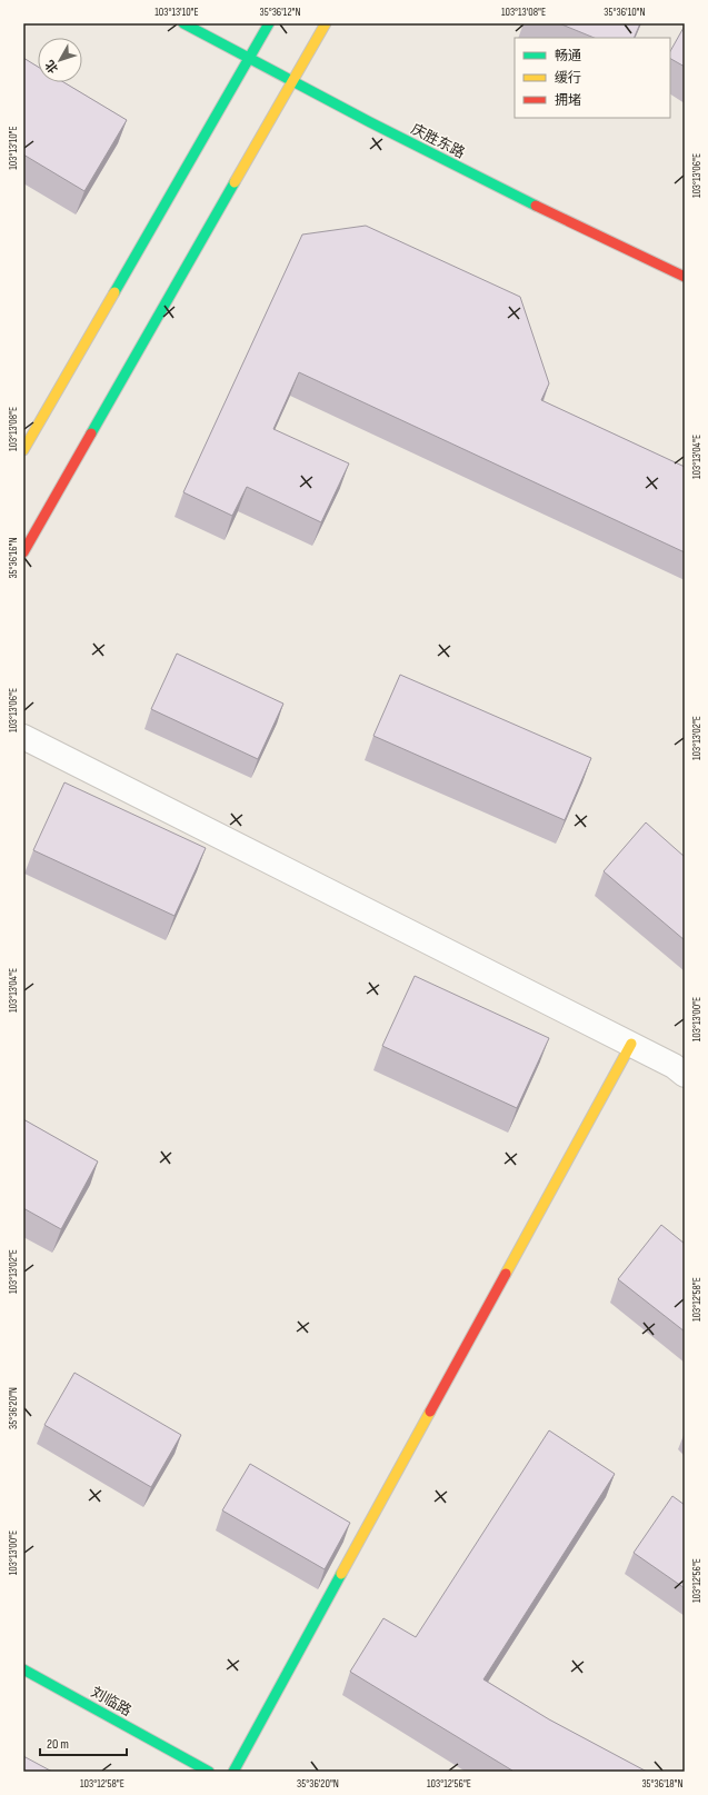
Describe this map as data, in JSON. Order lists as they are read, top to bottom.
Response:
{
  "streets": {
    "main road": ["庆胜东路", "刘临路"]
  },
  "legend": ["畅通", "缓行", "拥堵"],
  "scale_bar": "20 m",
  "north": "bottom left",
  "coordinates": [
    "103°13'10\"E",
    "35°36'12\"N",
    "103°13'08\"E",
    "35°36'10\"N",
    "103°13'06\"E",
    "103°13'04\"E",
    "35°36'16\"N",
    "103°13'02\"E",
    "103°13'00\"E",
    "103°12'58\"E",
    "35°36'20\"N",
    "103°12'56\"E",
    "35°36'18\"N"
  ]
}
